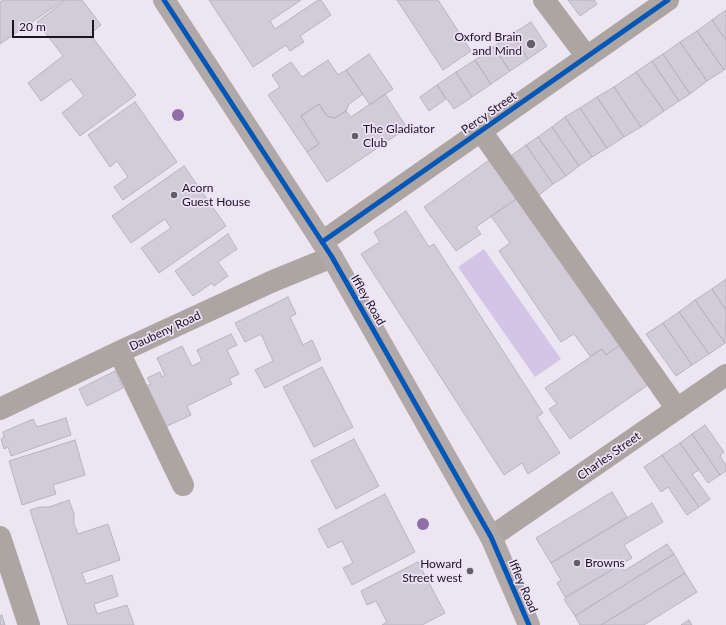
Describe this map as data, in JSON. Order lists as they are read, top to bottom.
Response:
{
  "streets": {
    "main road": ["Iffley Road"],
    "street": ["Percy Street", "Daubeny Road", "Charles Street"]
  },
  "crossings": [
    ["Percy Street", "Iffley Road"],
    ["Percy Street", "Daubeny Road"],
    ["Iffley Road", "Daubeny Road"],
    ["Iffley Road", "Charles Street"]
  ],
  "places": [
    "Oxford Brain and Mind",
    "The Gladiator Club",
    "Acorn Guest House",
    "Browns",
    "Howard Street west"
  ],
  "scale_bar": "20 m"
}
